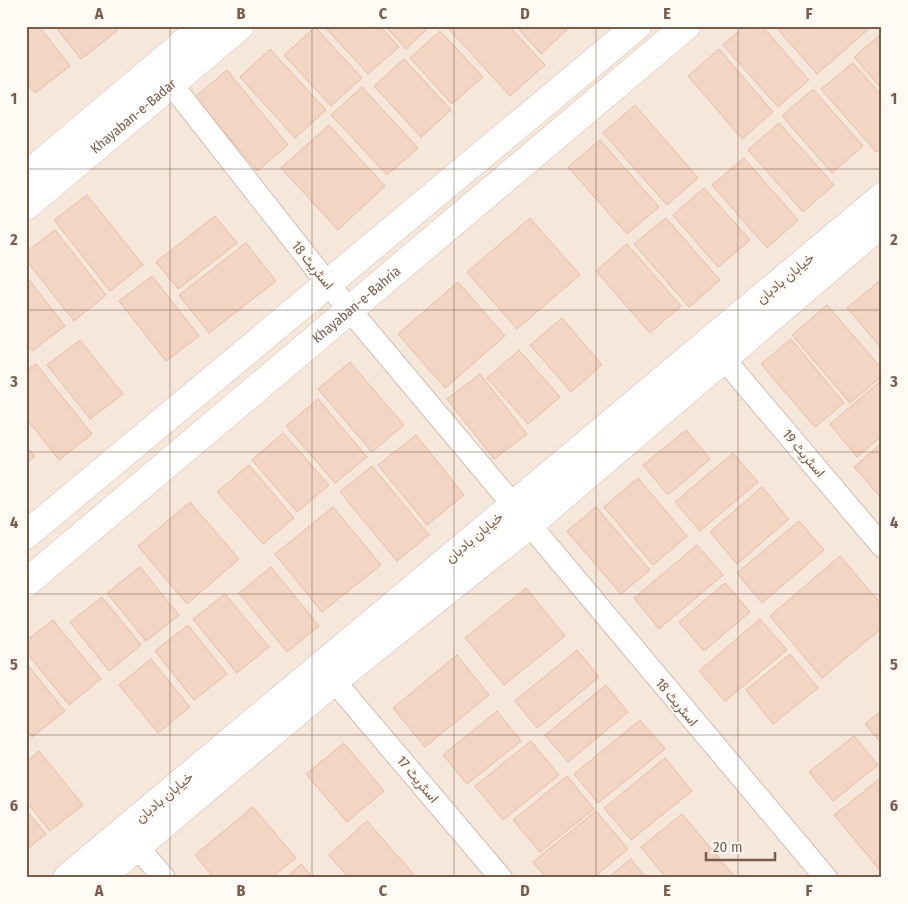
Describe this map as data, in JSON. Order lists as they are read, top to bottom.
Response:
{
  "streets": {
    "main road": ["Khayaban-e-Badar", "خیابان بادبان", "Khayaban-e-Bahria"],
    "street": ["اسٹریٹ 18", "اسٹریٹ 19", "اسٹریٹ 17"]
  },
  "crossings": [
    ["Khayaban-e-Badar", "اسٹریٹ 18"],
    ["اسٹریٹ 18", "خیابان بادبان"],
    ["اسٹریٹ 18", "Khayaban-e-Bahria"],
    ["خیابان بادبان", "اسٹریٹ 19"],
    ["خیابان بادبان", "اسٹریٹ 17"]
  ],
  "scale_bar": "20 m",
  "grid": {
    "columns": [
      "A",
      "B",
      "C",
      "D",
      "E",
      "F"
    ],
    "rows": [
      "1",
      "2",
      "3",
      "4",
      "5",
      "6"
    ]
  }
}
